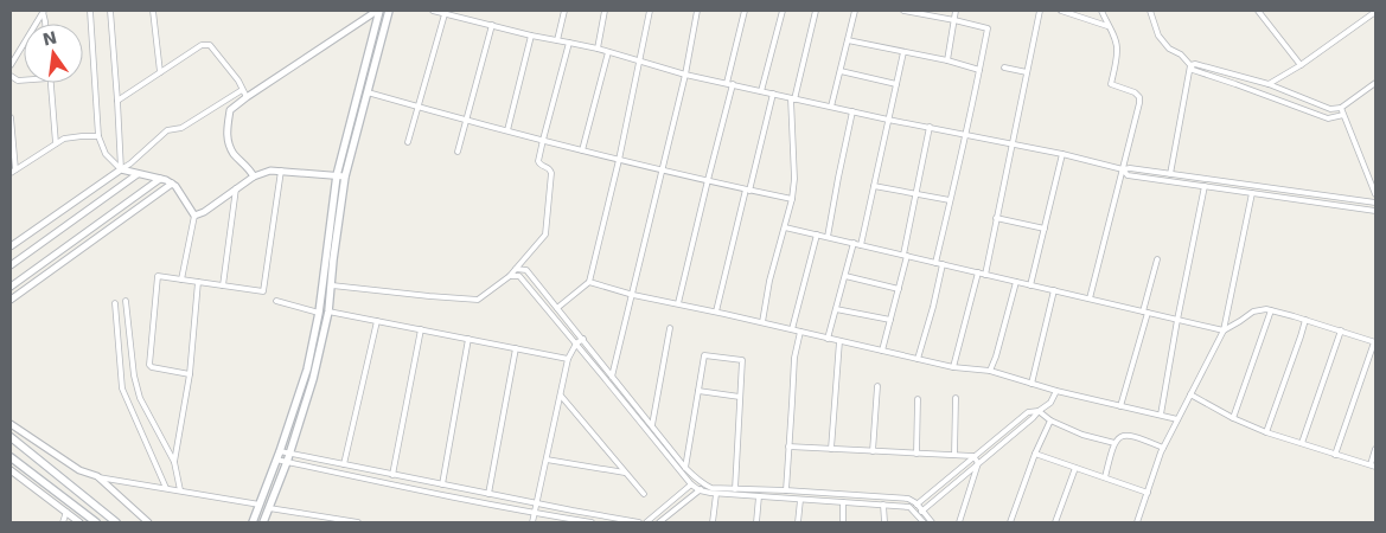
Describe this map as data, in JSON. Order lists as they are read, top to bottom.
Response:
{
  "north": "top"
}
